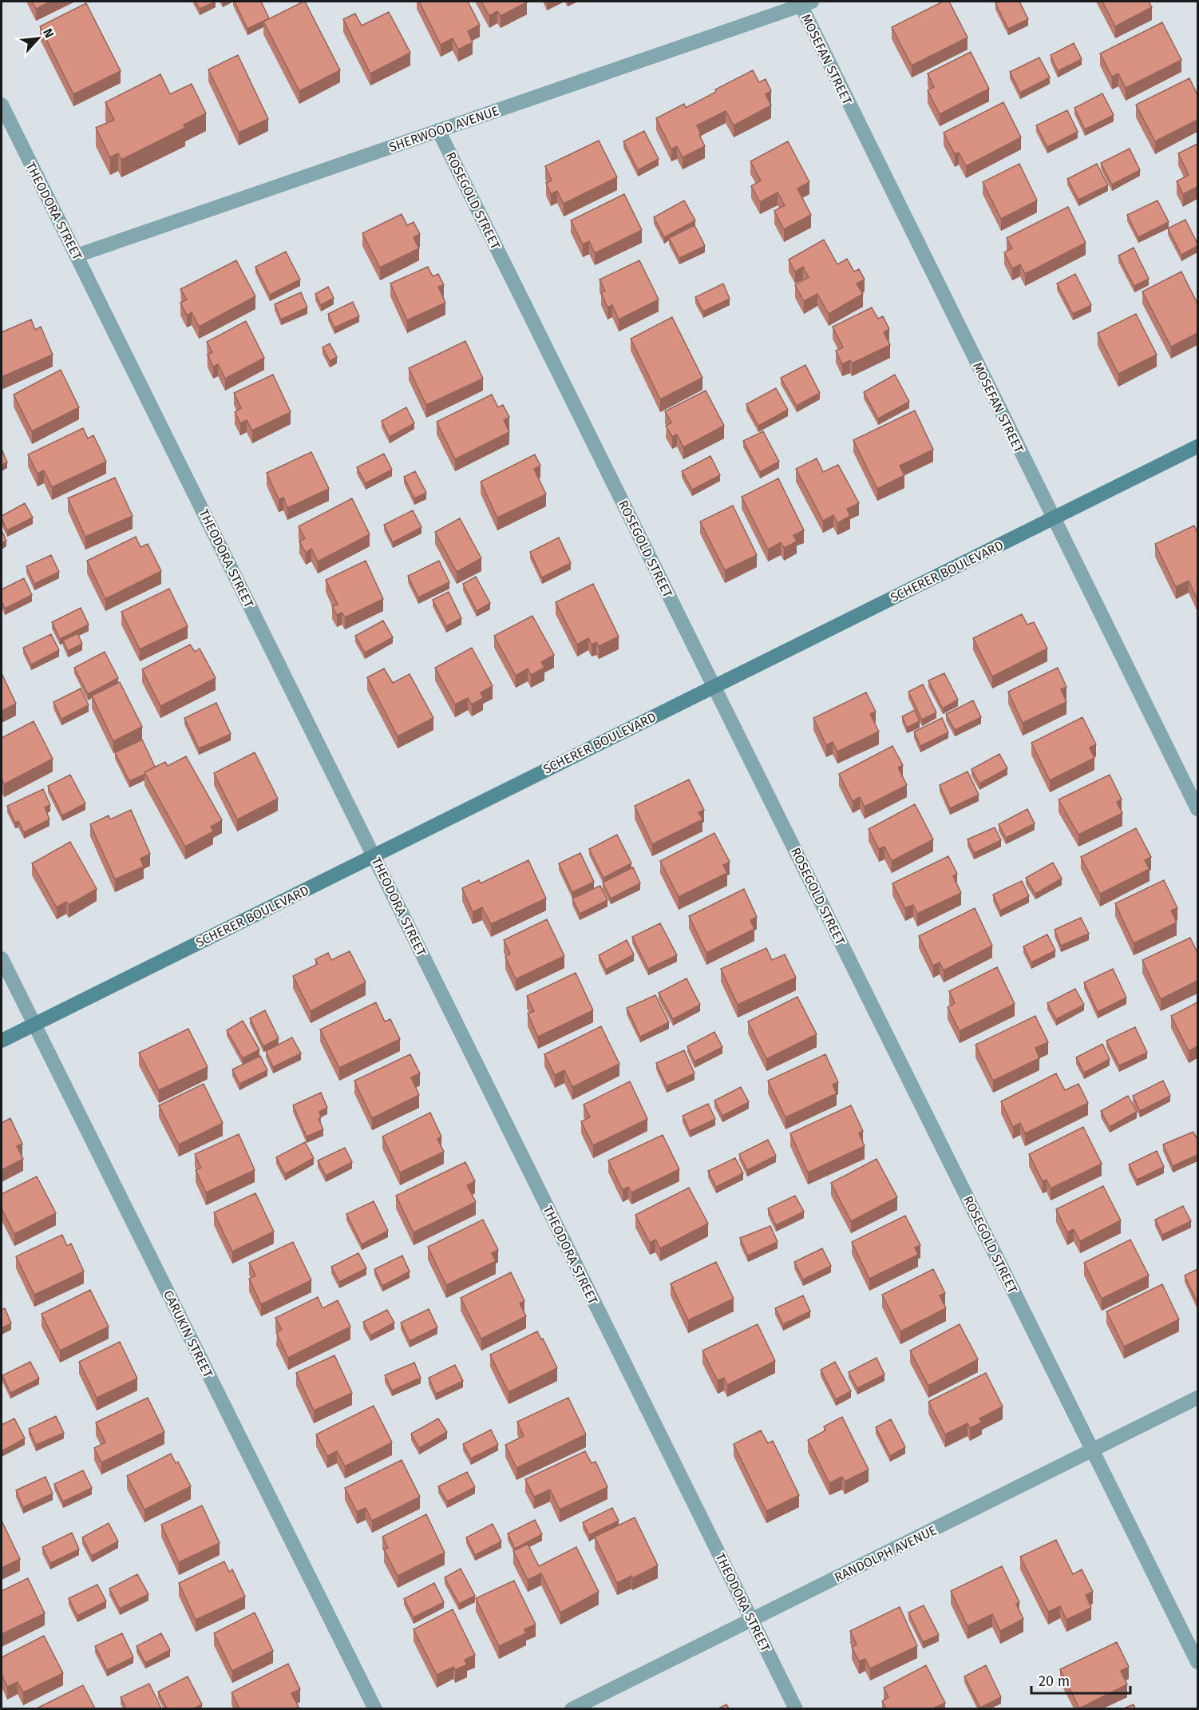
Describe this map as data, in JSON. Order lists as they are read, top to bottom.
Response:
{
  "streets": {
    "street": [
      "MOSEFAN STREET",
      "SHERWOOD AVENUE",
      "ROSEGOLD STREET",
      "THEODORA STREET",
      "SCHERER BOULEVARD",
      "CARUKIN STREET",
      "RANDOLPH AVENUE"
    ]
  },
  "crossings": [
    ["MOSEFAN STREET", "SHERWOOD AVENUE"],
    ["MOSEFAN STREET", "SCHERER BOULEVARD"],
    ["SHERWOOD AVENUE", "ROSEGOLD STREET"],
    ["SHERWOOD AVENUE", "THEODORA STREET"],
    ["ROSEGOLD STREET", "SCHERER BOULEVARD"],
    ["ROSEGOLD STREET", "RANDOLPH AVENUE"],
    ["THEODORA STREET", "SCHERER BOULEVARD"],
    ["THEODORA STREET", "RANDOLPH AVENUE"],
    ["SCHERER BOULEVARD", "CARUKIN STREET"]
  ],
  "scale_bar": "20 m",
  "north": "top right"
}
